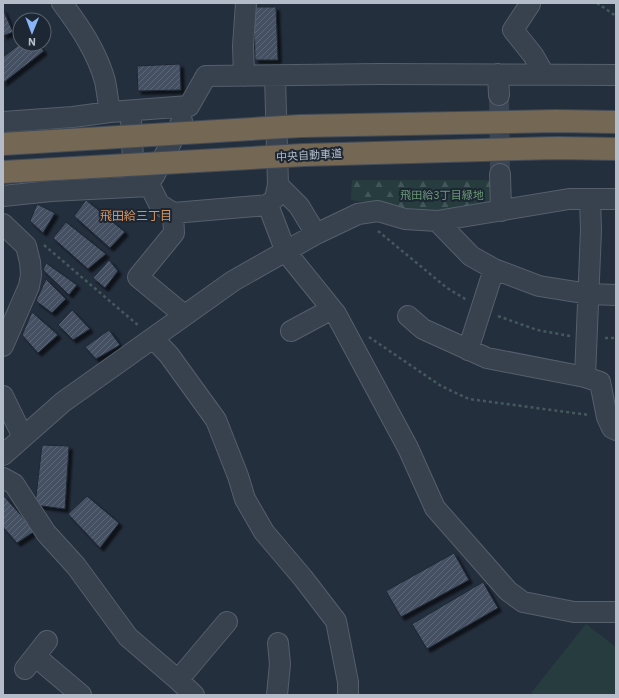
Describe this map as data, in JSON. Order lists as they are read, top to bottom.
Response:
{
  "streets": {
    "highway": ["中央自動車道"]
  },
  "districts": ["飛田給三丁目"],
  "parks": ["飛田給3丁目緑地"],
  "north": "bottom"
}
